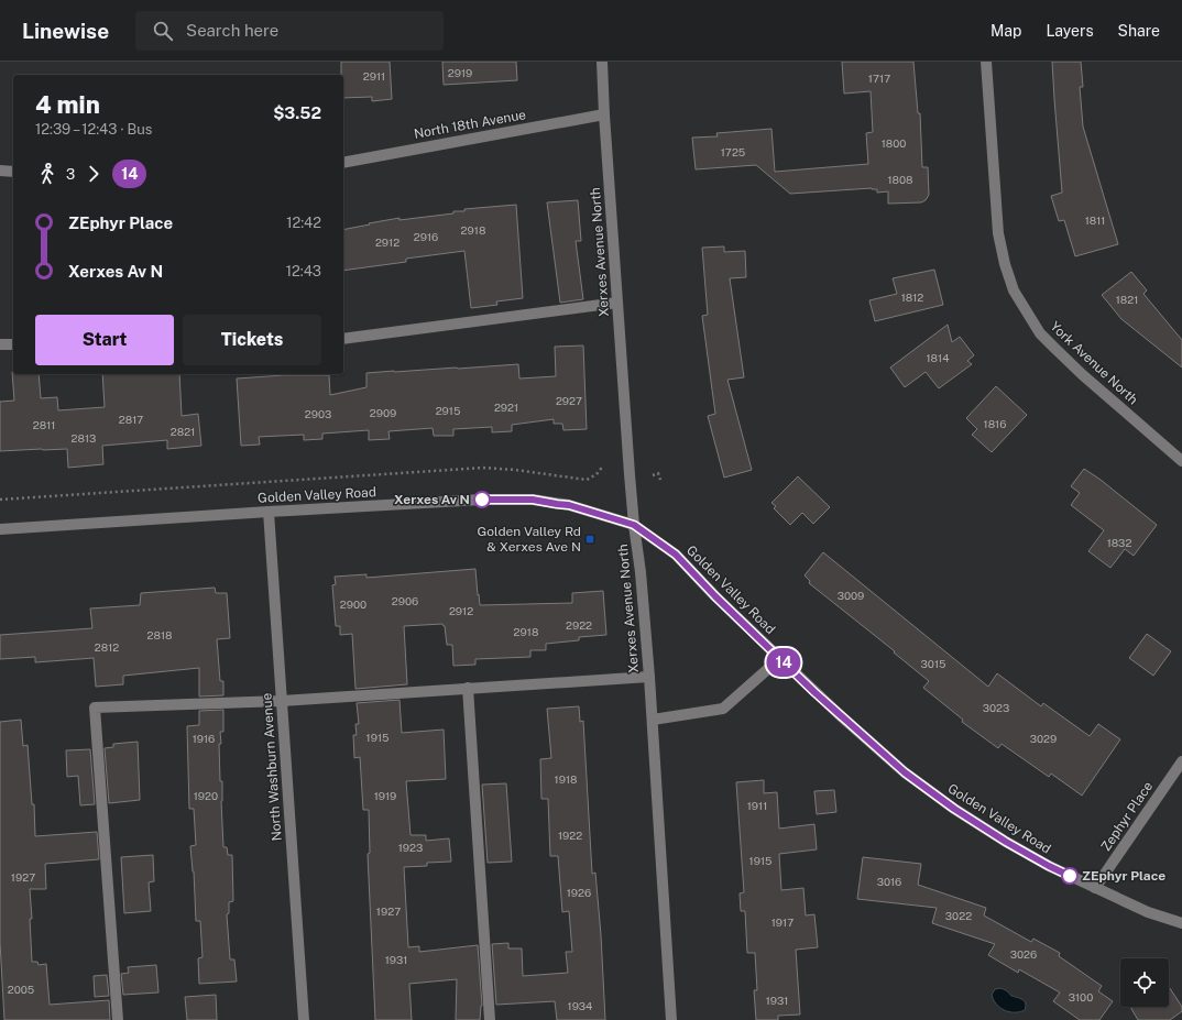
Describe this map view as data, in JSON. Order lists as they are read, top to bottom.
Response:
{
  "streets": {
    "street": [
      "North 18th Avenue",
      "Xerxes Avenue North",
      "York Avenue North",
      "Golden Valley Road",
      "North Washburn Avenue",
      "Zephyr Place"
    ]
  },
  "crossings": [
    ["North 18th Avenue", "Xerxes Avenue North"],
    ["Xerxes Avenue North", "Golden Valley Road"],
    ["Golden Valley Road", "North Washburn Avenue"],
    ["Golden Valley Road", "Zephyr Place"]
  ],
  "places": {
    "other": ["Xerxes Av N", "ZEphyr Place"],
    "transit": ["Golden Valley Rd & Xerxes Ave N"]
  },
  "lines": ["bus line 14"],
  "house_numbers": [
    "2919",
    "2911",
    "1717",
    "1800",
    "1725",
    "1808",
    "1811",
    "2918",
    "2916",
    "2912",
    "1812",
    "1821",
    "1814",
    "2927",
    "2921",
    "2915",
    "2909",
    "2903",
    "2817",
    "1816",
    "2811",
    "2821",
    "2813",
    "1832",
    "3009",
    "2906",
    "2900",
    "2912",
    "2922",
    "2918",
    "2818",
    "2812",
    "3015",
    "3023",
    "1915",
    "1916",
    "3029",
    "1918",
    "1920",
    "1919",
    "1911",
    "1922",
    "1923",
    "1915",
    "1927",
    "3016",
    "1926",
    "1927",
    "3022",
    "1917",
    "3026",
    "1931",
    "2005",
    "3100",
    "1931",
    "1934"
  ],
  "page": {
    "header": "Linewise",
    "search": "Search here",
    "nav": ["Map", "Layers", "Share"],
    "on_map": "14",
    "heading": ["4 min", "12:39 – 12:43 · Bus", "$3.52"],
    "legs": ["3", "14"],
    "list": [
      {
        "name": "ZEphyr Place",
        "value": "12:42"
      },
      {
        "name": "Xerxes Av N",
        "value": "12:43"
      }
    ],
    "buttons": ["Start", "Tickets"]
  }
}
